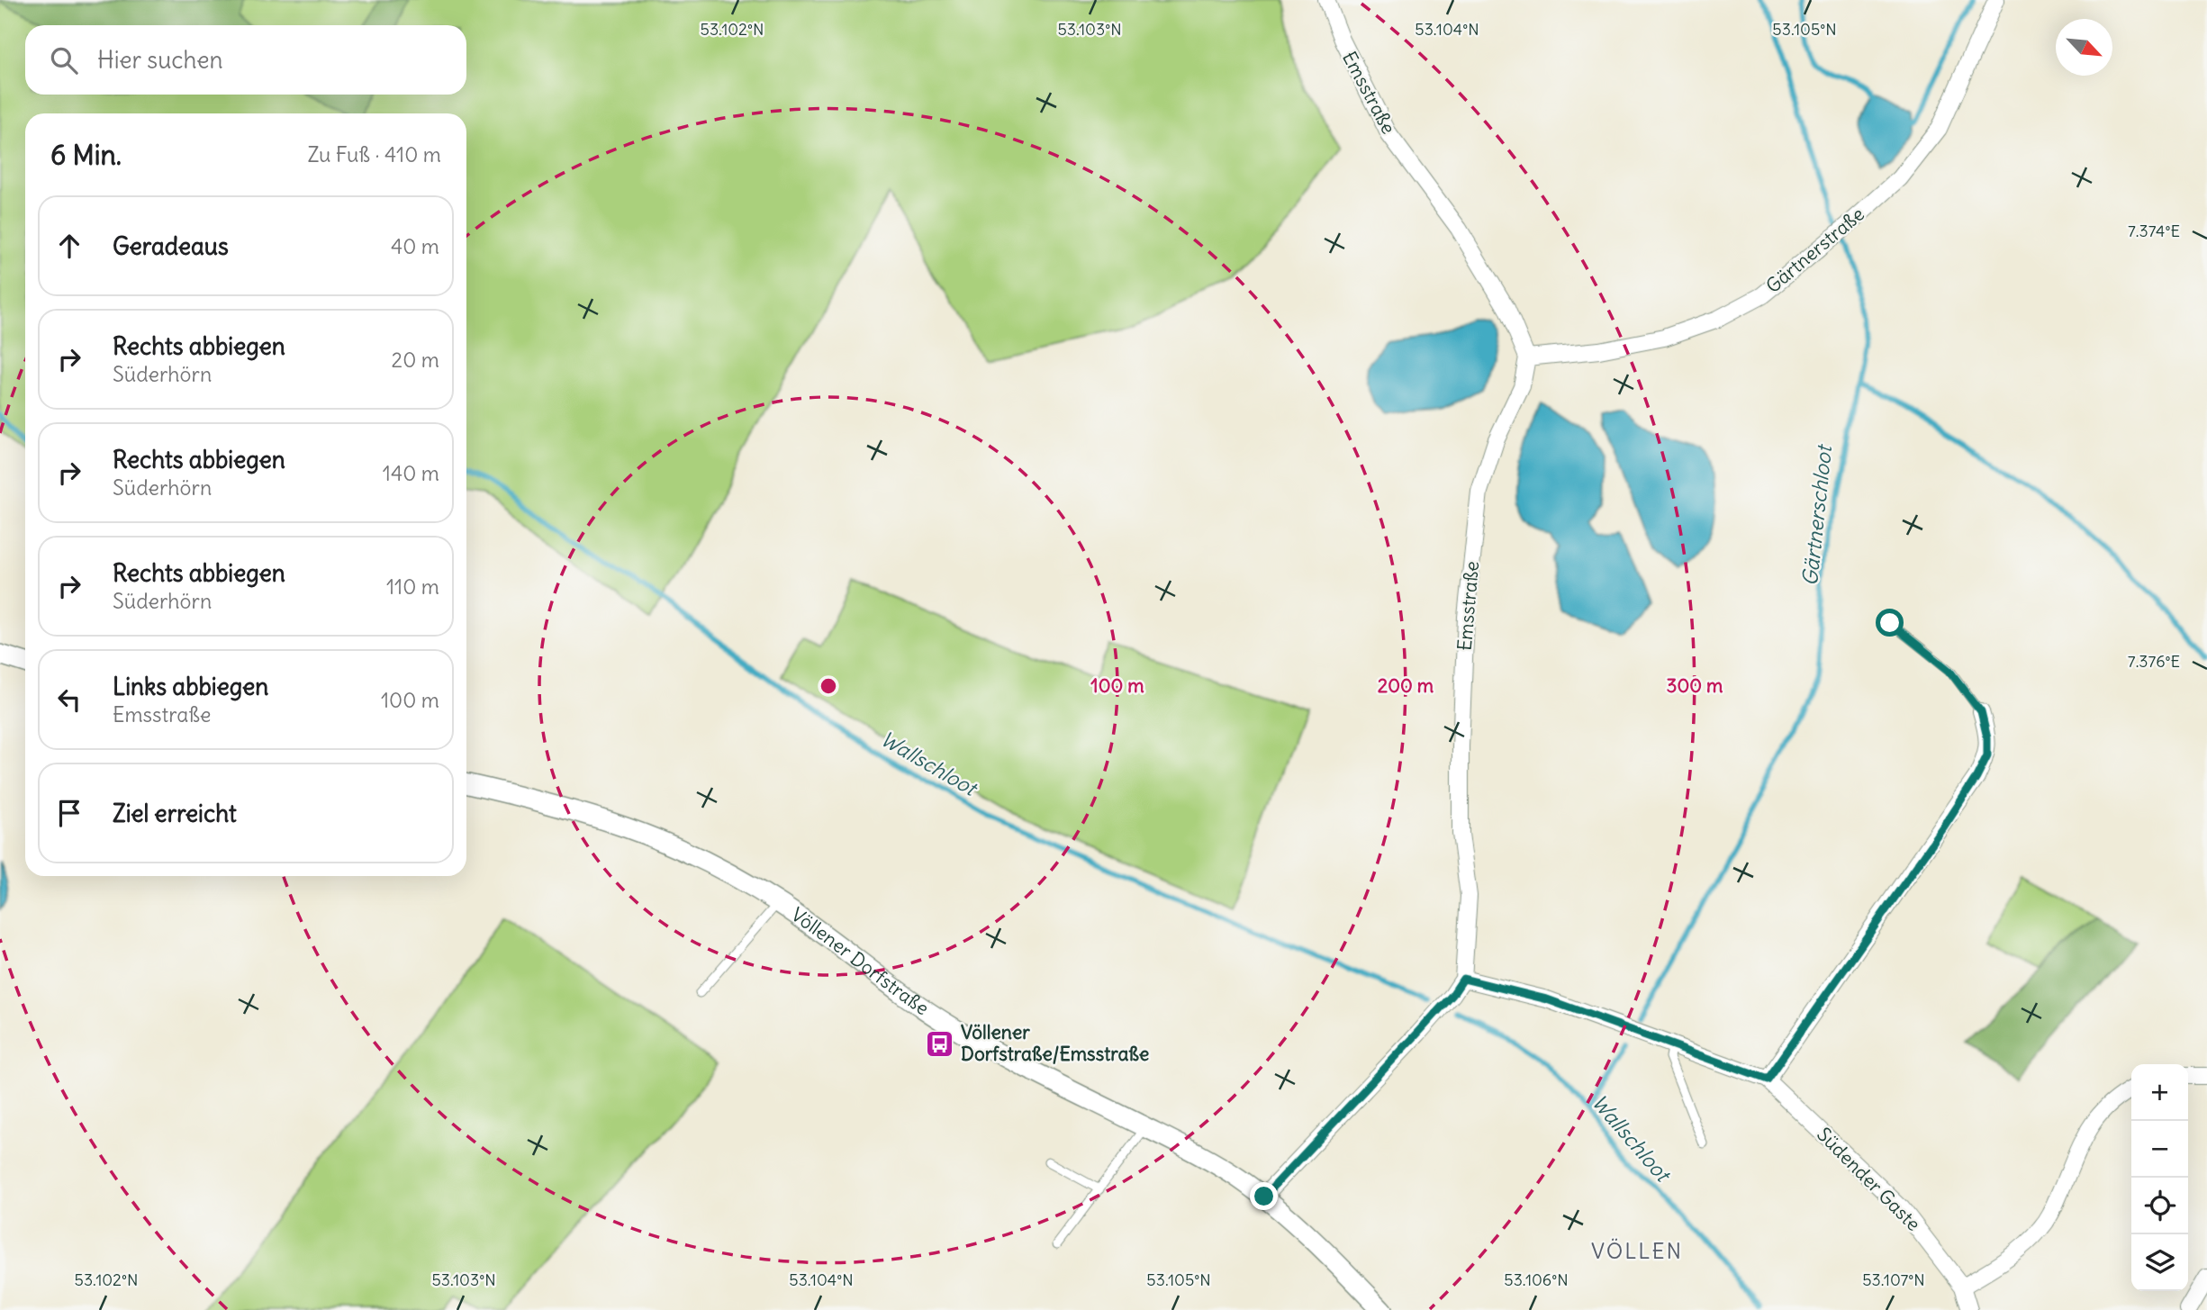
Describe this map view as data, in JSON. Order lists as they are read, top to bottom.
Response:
{
  "streets": {
    "street": [
      "Emsstraße",
      "Gärtnerstraße",
      "Völlener Dorfstraße",
      "Südender Gaste"
    ]
  },
  "crossings": [
    ["Emsstraße", "Gärtnerstraße"]
  ],
  "districts": ["VÖLLEN"],
  "water": ["Gärtnerschloot", "Wallschloot"],
  "places": {
    "bus stop": ["Völlener Dorfstraße/Emsstraße"]
  },
  "north": "bottom right",
  "page": {
    "search": "Hier suchen",
    "heading": ["6 Min.", "Zu Fuß · 410 m"],
    "list": [
      ["Geradeaus", "40 m"],
      ["Rechts abbiegen", "Süderhörn", "20 m"],
      ["Rechts abbiegen", "Süderhörn", "140 m"],
      ["Rechts abbiegen", "Süderhörn", "110 m"],
      ["Links abbiegen", "Emsstraße", "100 m"],
      "Ziel erreicht"
    ],
    "map_buttons": ["+", "−"]
  },
  "coordinates": [
    "53.102°N",
    "53.103°N",
    "53.104°N",
    "53.105°N",
    "7.374°E",
    "7.376°E",
    "53.106°N",
    "53.107°N"
  ],
  "rings": ["100 m", "200 m", "300 m"]
}
